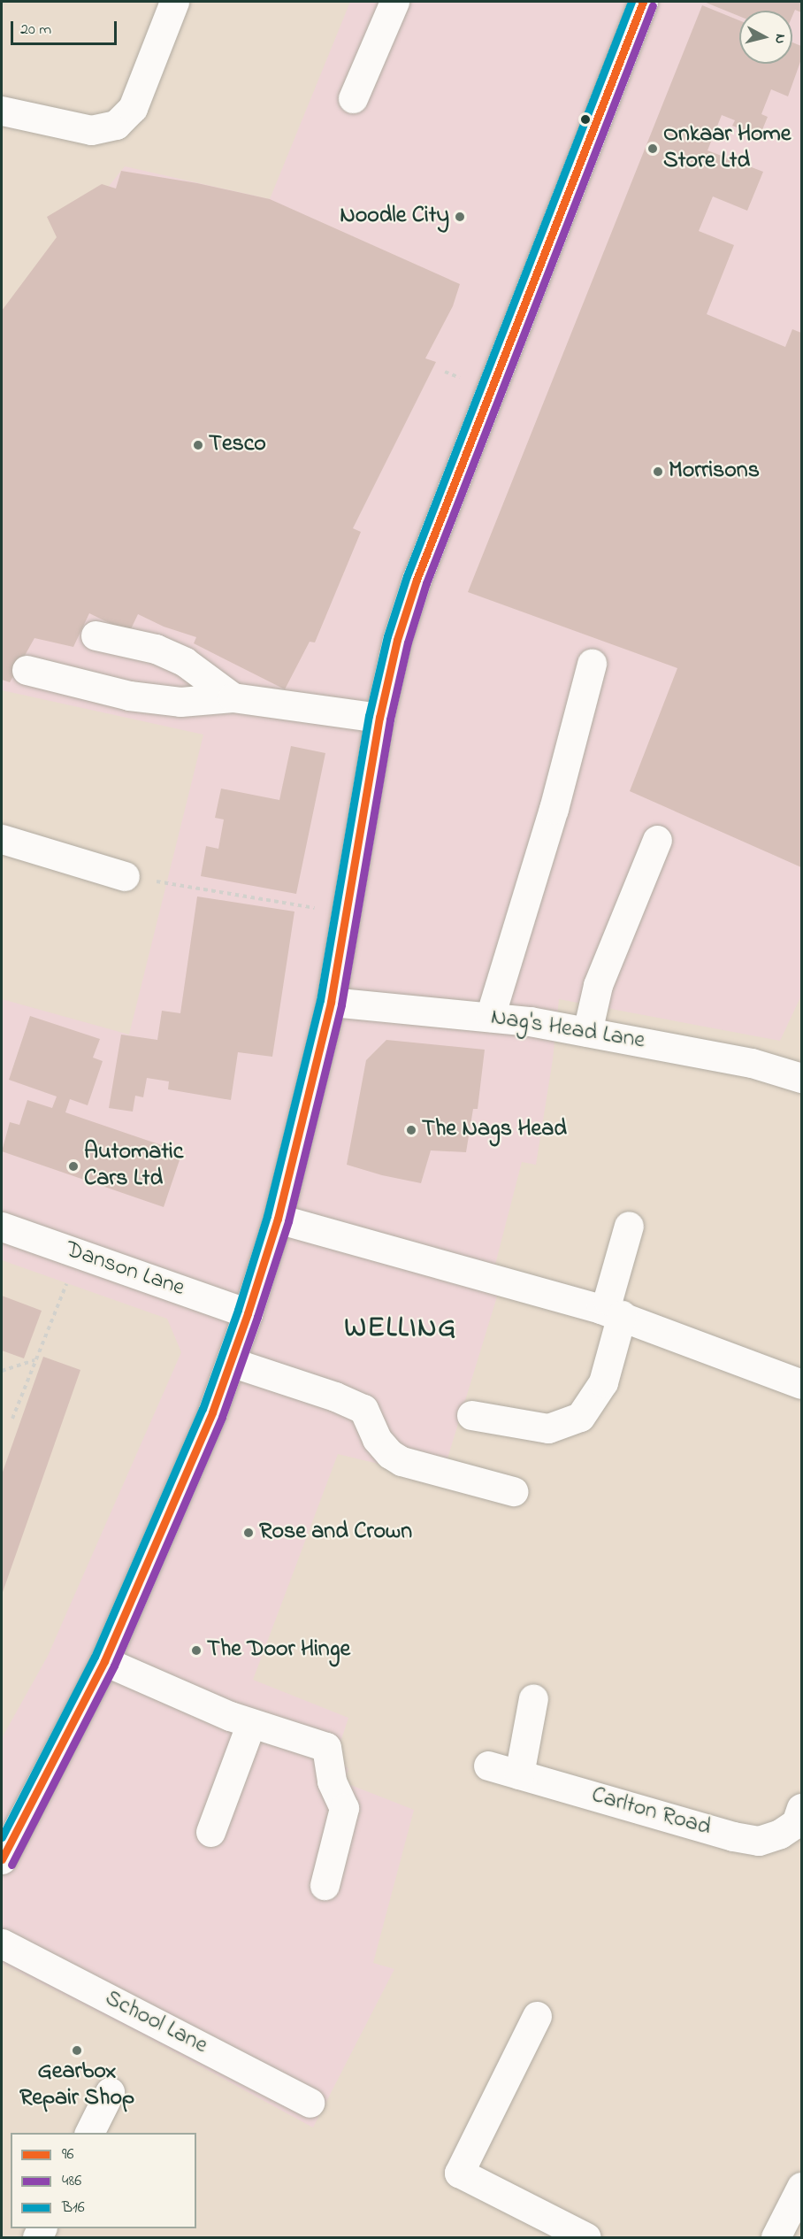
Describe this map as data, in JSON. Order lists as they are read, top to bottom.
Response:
{
  "streets": {
    "street": [
      "Nag's Head Lane",
      "Danson Lane",
      "Carlton Road",
      "School Lane"
    ]
  },
  "districts": ["WELLING"],
  "places": [
    "Onkaar Home Store Ltd",
    "Noodle City",
    "Tesco",
    "Morrisons",
    "The Nags Head",
    "Automatic Cars Ltd",
    "Rose and Crown",
    "The Door Hinge",
    "Gearbox Repair Shop"
  ],
  "lines": ["transit line 96", "transit line B16", "transit line 486"],
  "legend": ["96", "486", "B16"],
  "scale_bar": "20 m",
  "north": "right"
}
